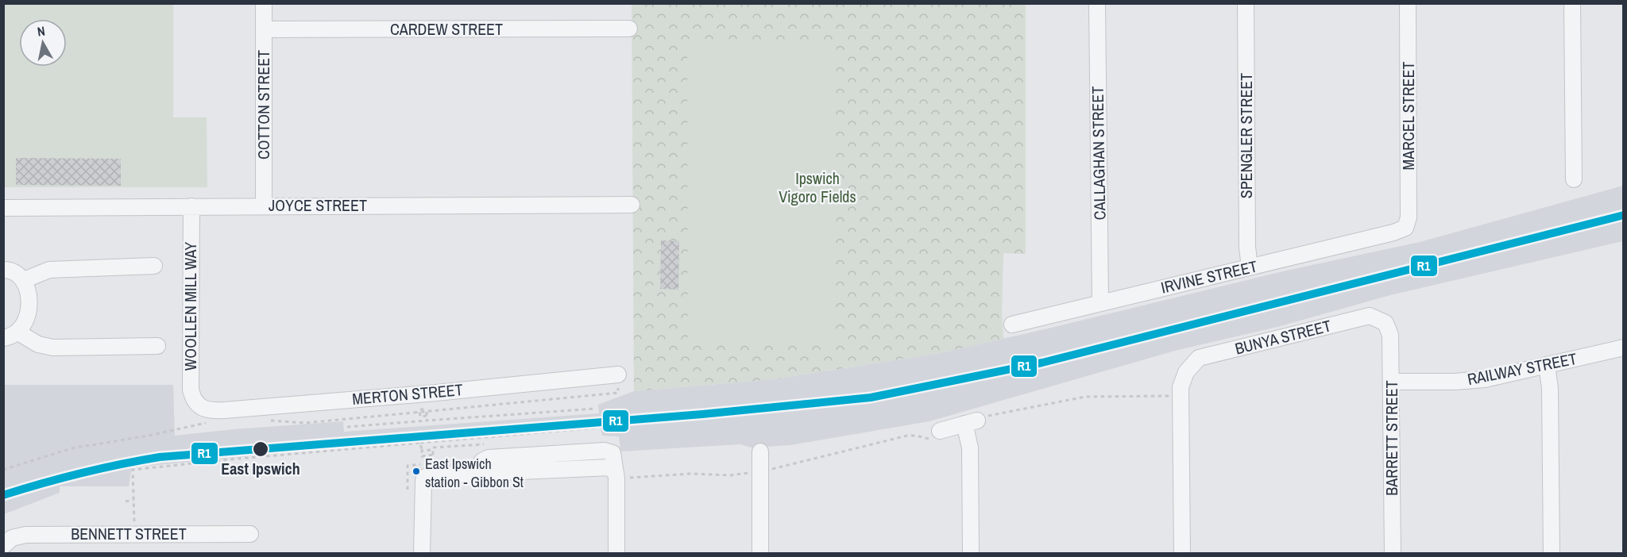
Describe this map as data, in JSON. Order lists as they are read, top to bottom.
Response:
{
  "streets": {
    "street": [
      "CARDEW STREET",
      "COTTON STREET",
      "MARCEL STREET",
      "SPENGLER STREET",
      "CALLAGHAN STREET",
      "JOYCE STREET",
      "IRVINE STREET",
      "WOOLLEN MILL WAY",
      "BUNYA STREET",
      "RAILWAY STREET",
      "MERTON STREET",
      "BARRETT STREET",
      "BENNETT STREET"
    ]
  },
  "crossings": [
    ["CARDEW STREET", "COTTON STREET"],
    ["COTTON STREET", "JOYCE STREET"],
    ["MARCEL STREET", "IRVINE STREET"],
    ["SPENGLER STREET", "IRVINE STREET"],
    ["CALLAGHAN STREET", "IRVINE STREET"],
    ["JOYCE STREET", "WOOLLEN MILL WAY"],
    ["WOOLLEN MILL WAY", "MERTON STREET"],
    ["BUNYA STREET", "BARRETT STREET"],
    ["RAILWAY STREET", "BARRETT STREET"]
  ],
  "parks": ["Ipswich Vigoro Fields"],
  "places": ["East Ipswich", "East Ipswich station - Gibbon St"],
  "lines": ["transit line R1"],
  "north": "top"
}
